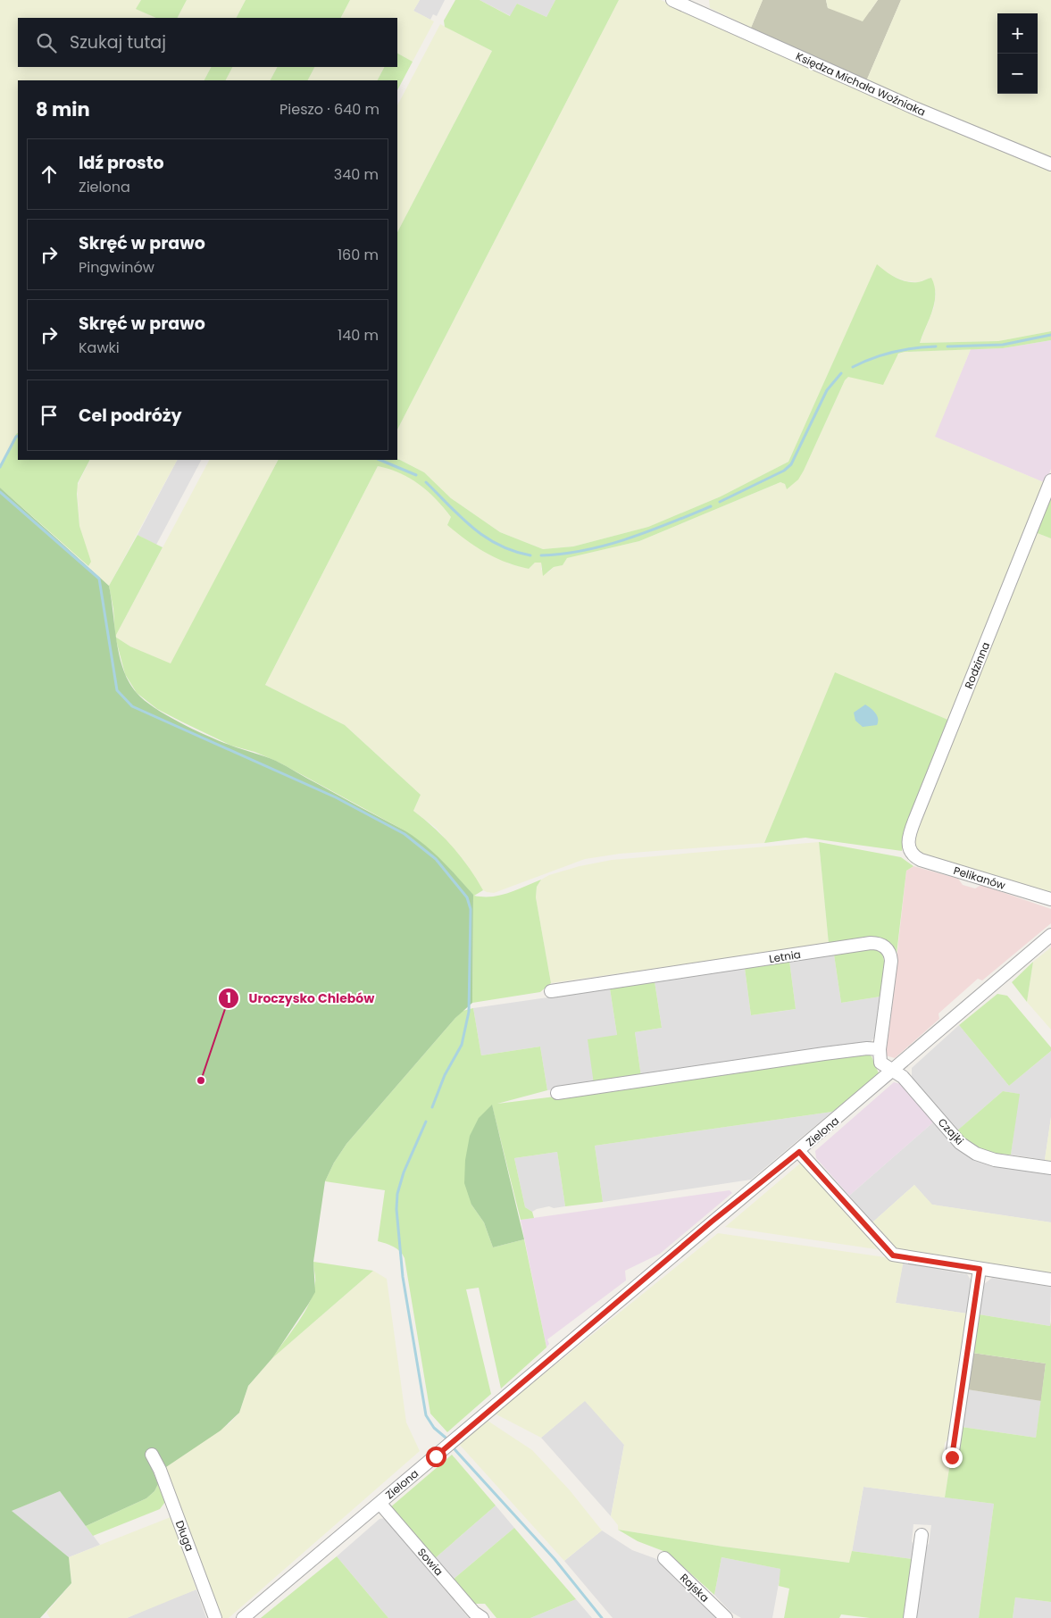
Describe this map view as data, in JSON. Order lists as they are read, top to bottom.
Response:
{
  "streets": {
    "street": [
      "Księdza Michała Woźniaka",
      "Rodzinna",
      "Pelikanów",
      "Letnia",
      "Zielona",
      "Czajki",
      "Długa",
      "Sowia",
      "Rajska"
    ]
  },
  "crossings": [
    ["Rodzinna", "Pelikanów"],
    ["Zielona", "Czajki"],
    ["Zielona", "Sowia"]
  ],
  "places": ["Uroczysko Chlebów"],
  "page": {
    "map_buttons": ["+", "−"],
    "search": "Szukaj tutaj",
    "heading": ["8 min", "Pieszo · 640 m"],
    "list": [
      ["Idź prosto", "Zielona", "340 m"],
      ["Skręć w prawo", "Pingwinów", "160 m"],
      ["Skręć w prawo", "Kawki", "140 m"],
      "Cel podróży"
    ]
  }
}
